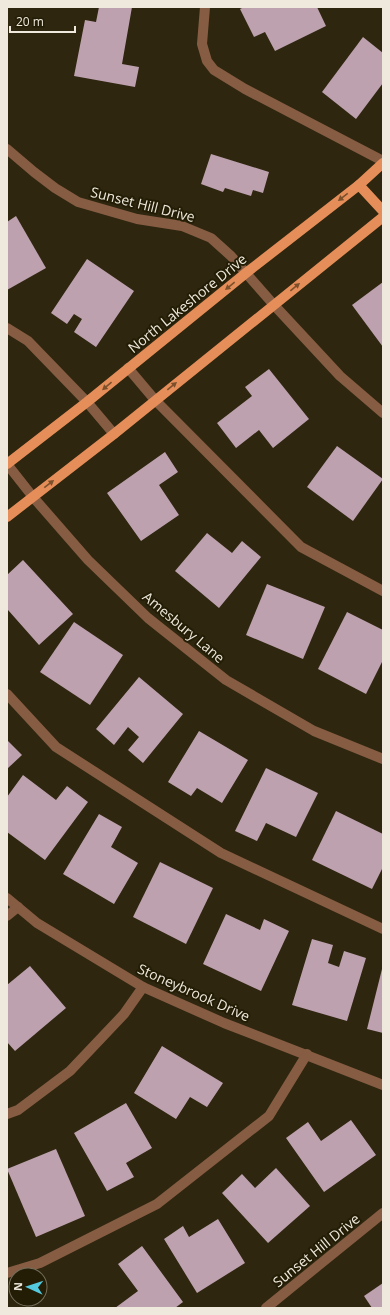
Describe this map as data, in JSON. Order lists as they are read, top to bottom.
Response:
{
  "streets": {
    "main road": ["North Lakeshore Drive"],
    "street": ["Sunset Hill Drive", "Amesbury Lane", "Stoneybrook Drive"]
  },
  "crossings": [
    ["Sunset Hill Drive", "North Lakeshore Drive"],
    ["North Lakeshore Drive", "Amesbury Lane"]
  ],
  "scale_bar": "20 m",
  "north": "left"
}
